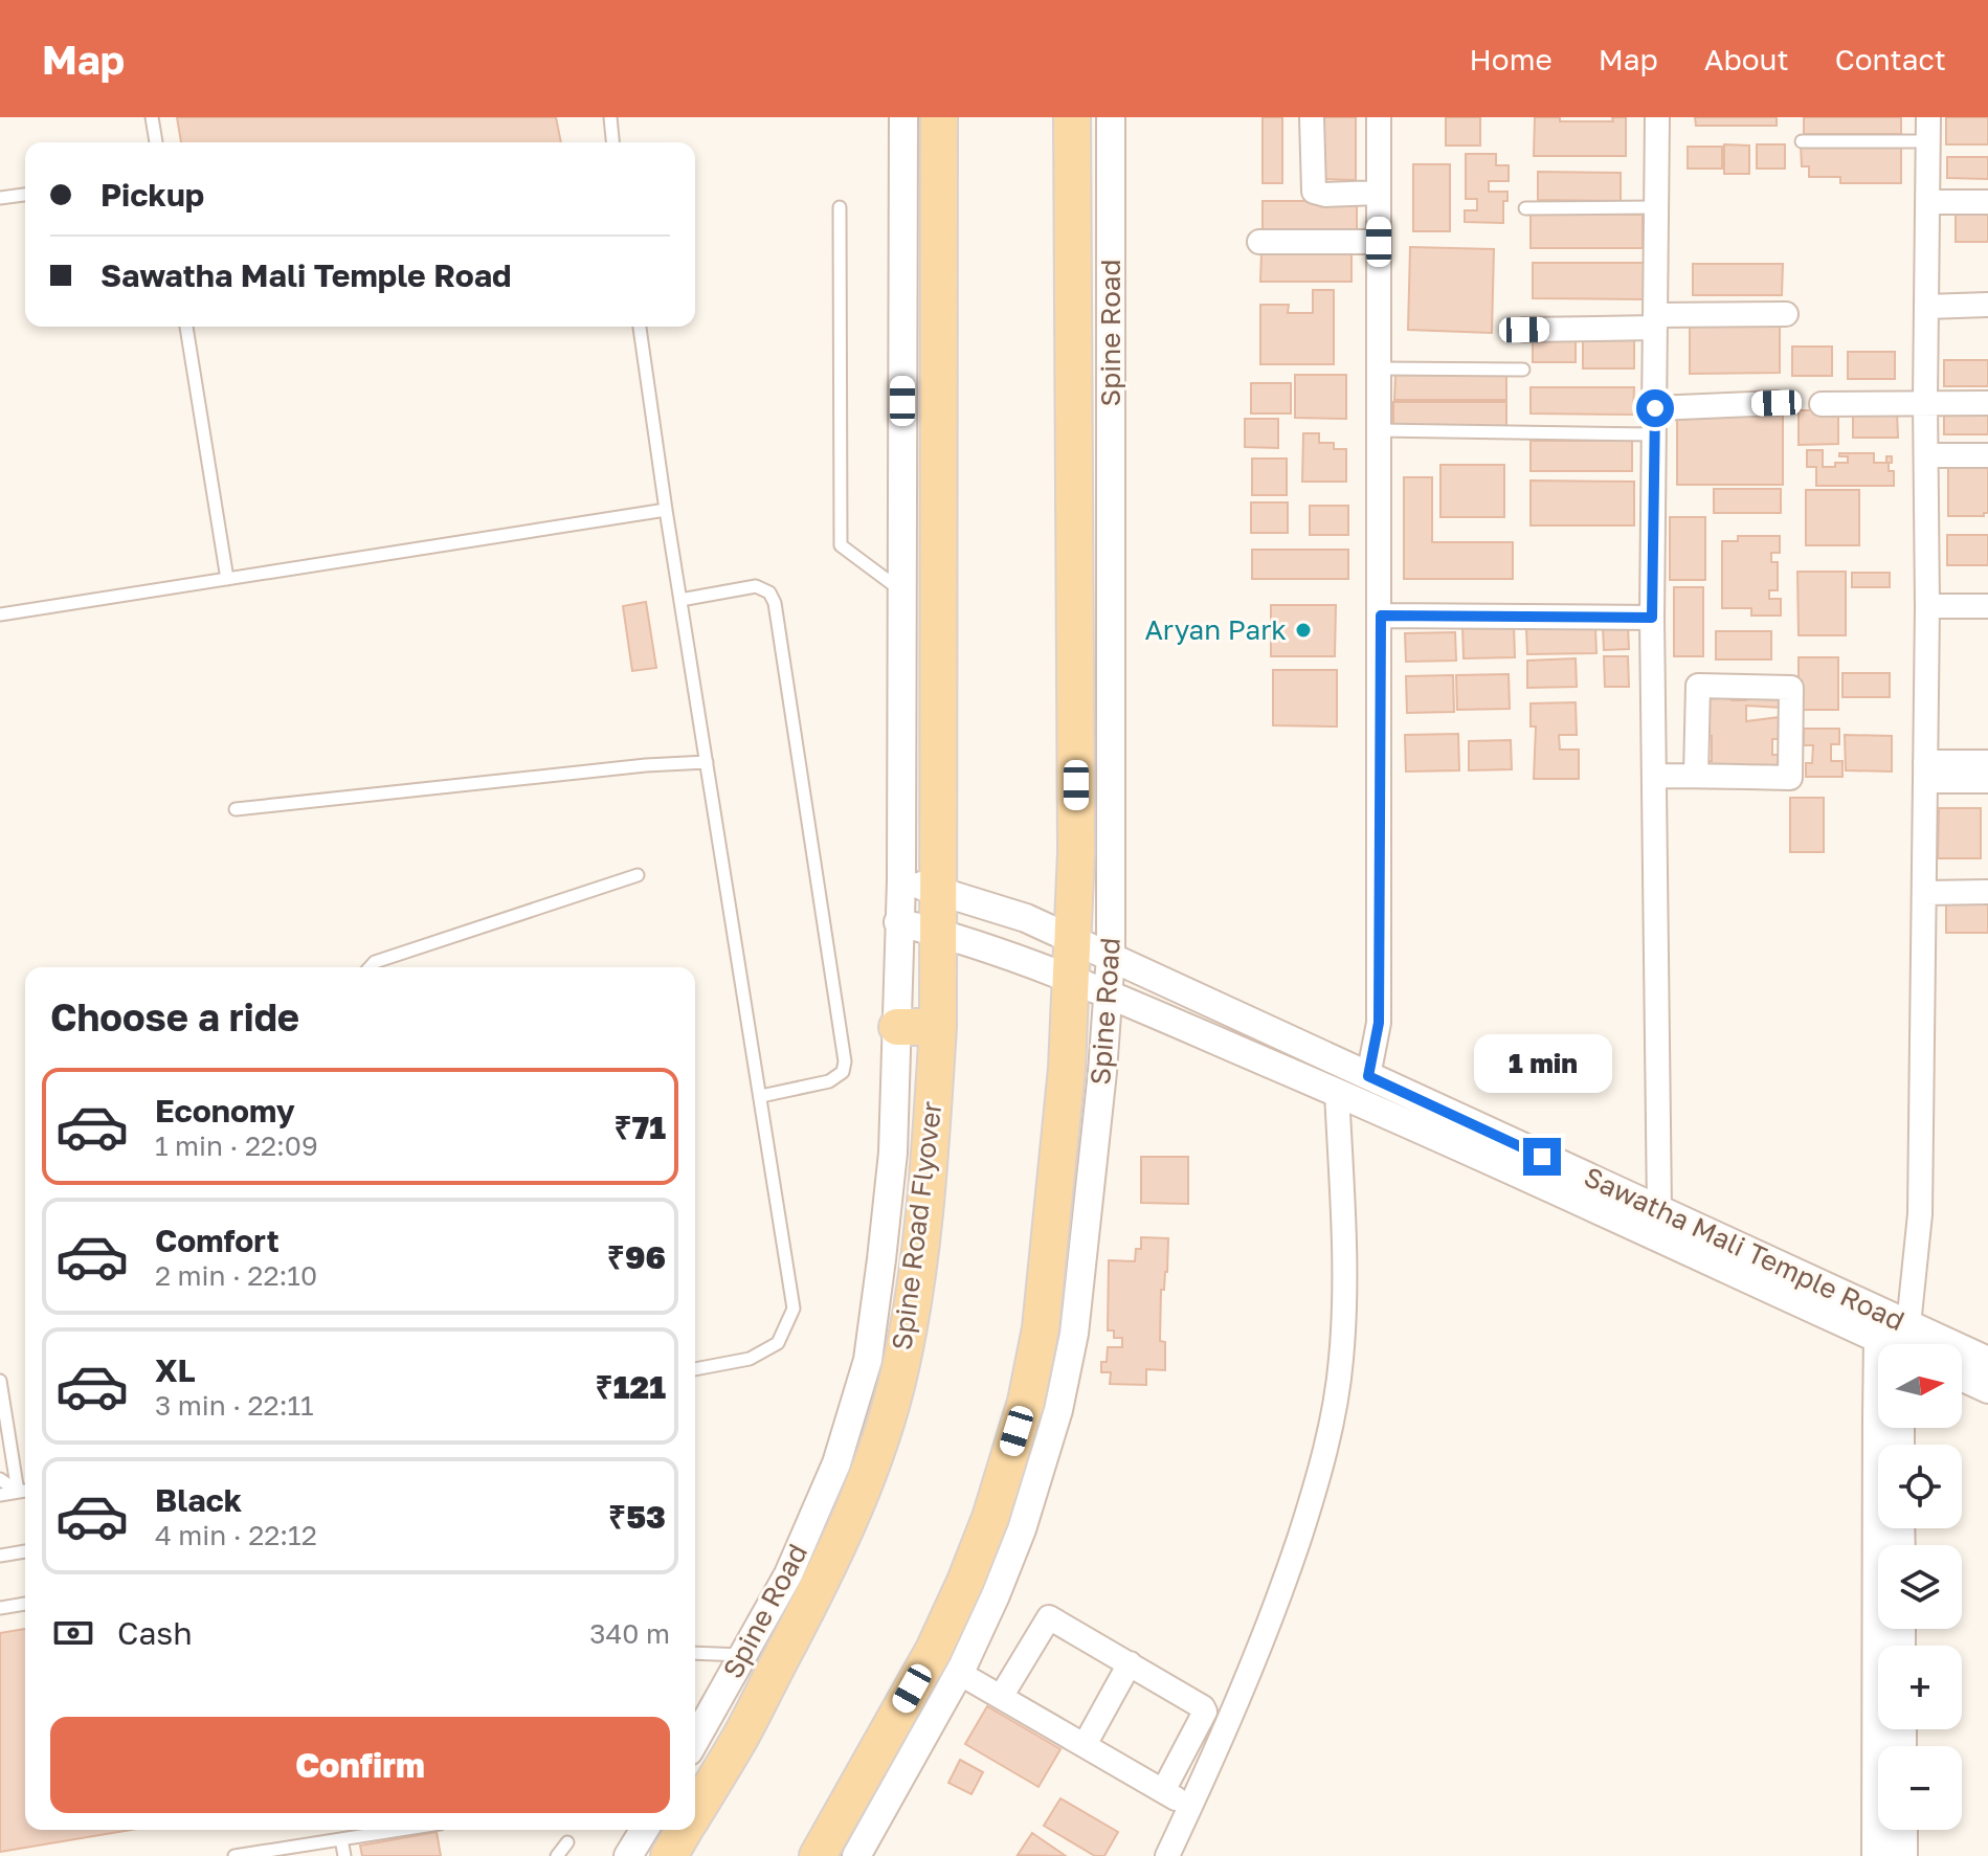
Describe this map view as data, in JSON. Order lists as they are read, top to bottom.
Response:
{
  "streets": {
    "main road": ["Spine Road", "Spine Road Flyover"],
    "street": ["Sawatha Mali Temple Road"]
  },
  "crossings": [
    ["Spine Road", "Sawatha Mali Temple Road"],
    ["Spine Road Flyover", "Sawatha Mali Temple Road"]
  ],
  "places": ["Aryan Park"],
  "north": "right",
  "page": {
    "header": "Map",
    "nav": [
      "Home",
      "Map",
      "About",
      "Contact"
    ],
    "banner": ["Pickup", "Sawatha Mali Temple Road"],
    "heading": "Choose a ride",
    "bubble": "1 min",
    "list": [
      {
        "name": "Economy",
        "note": "1 min · 22:09",
        "value": "₹71"
      },
      {
        "name": "Comfort",
        "note": "2 min · 22:10",
        "value": "₹96"
      },
      {
        "name": "XL",
        "note": "3 min · 22:11",
        "value": "₹121"
      },
      {
        "name": "Black",
        "note": "4 min · 22:12",
        "value": "₹53"
      }
    ],
    "map_buttons": ["+", "−"],
    "pay": ["Cash", "340 m"],
    "buttons": "Confirm"
  }
}
